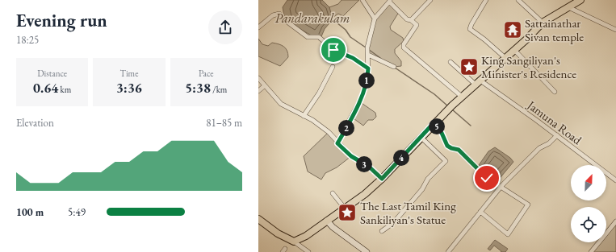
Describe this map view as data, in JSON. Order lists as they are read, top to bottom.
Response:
{
  "streets": {
    "street": ["Jamuna Road"]
  },
  "water": ["Pandarakulam"],
  "places": {
    "temple": ["Sattainathar Sivan temple"],
    "place": ["King Sangiliyan's Minister's Residence", "The Last Tamil King Sankiliyan's Statue"]
  },
  "north": "top right",
  "page": {
    "heading": ["Evening run", "18:25"],
    "stats": [
      ["Distance", "0.64 km"],
      ["Time", "3:36"],
      ["Pace", "5:38 /km"]
    ],
    "pins": [
      "1",
      "5",
      "2",
      "4",
      "3"
    ],
    "chart": ["Elevation", "81–85 m"],
    "list": [
      {
        "name": "100 m",
        "note": "5:49"
      }
    ]
  }
}
